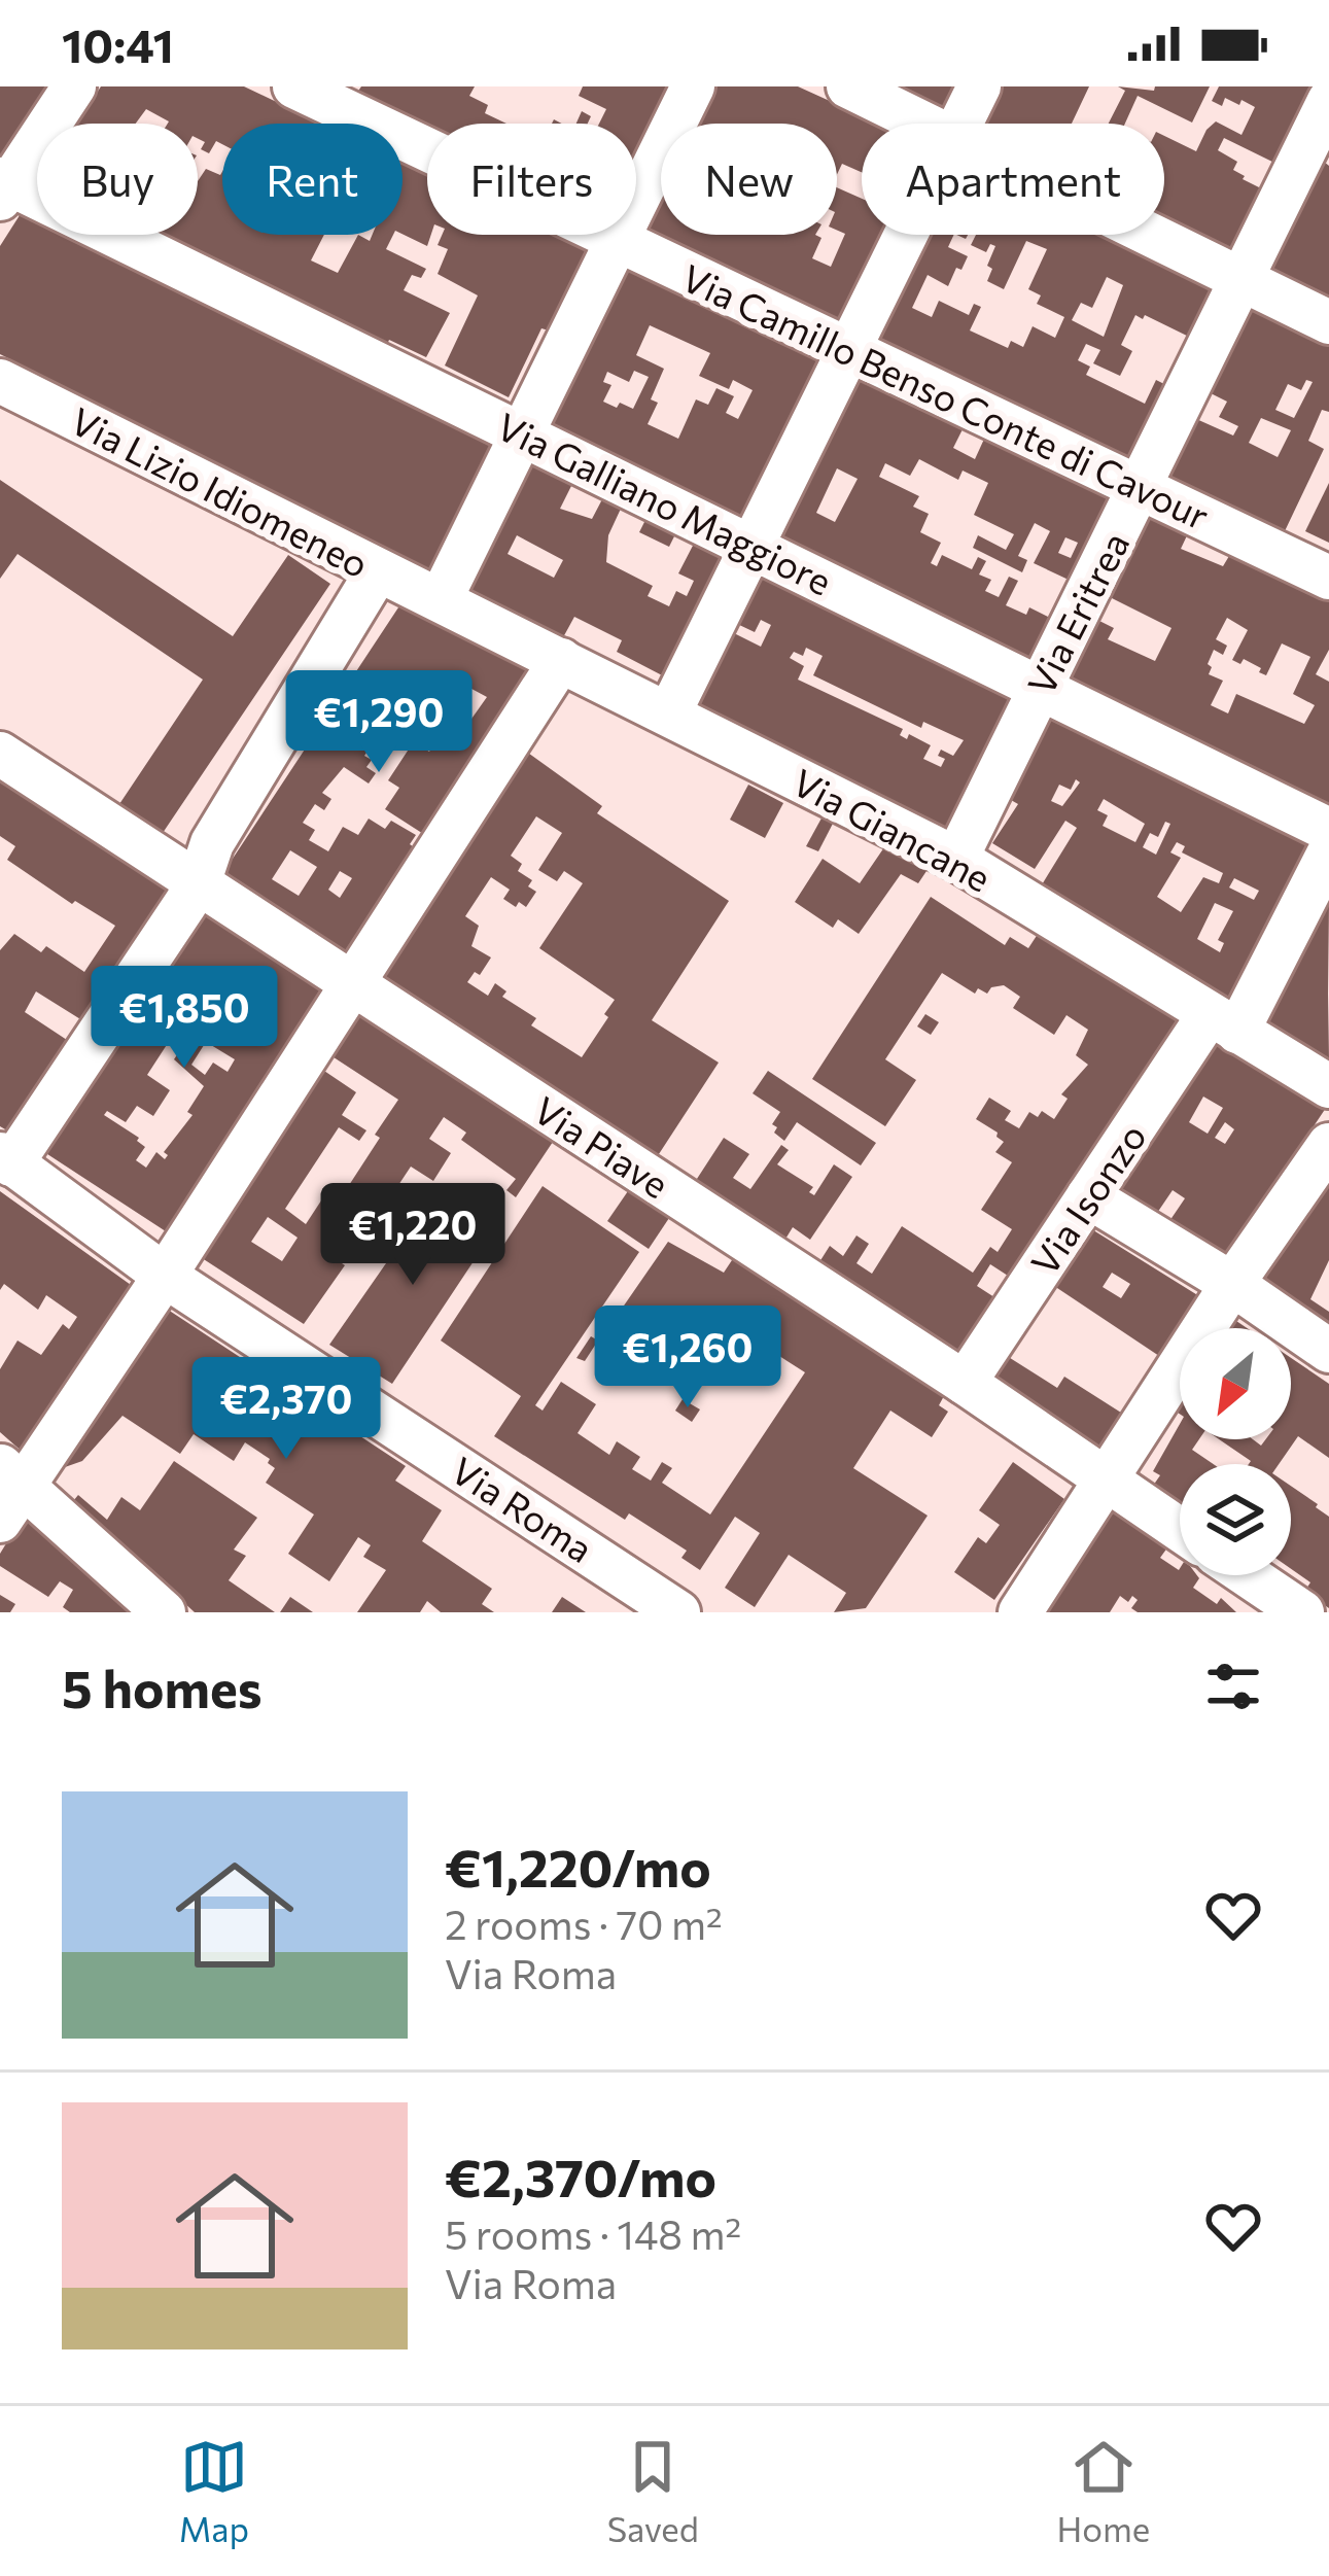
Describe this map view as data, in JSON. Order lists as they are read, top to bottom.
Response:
{
  "streets": {
    "street": [
      "Via Camillo Benso Conte di Cavour",
      "Via Lizio Idiomeneo",
      "Via Galliano Maggiore",
      "Via Eritrea",
      "Via Giancane",
      "Via Piave",
      "Via Isonzo",
      "Via Roma"
    ]
  },
  "crossings": [
    ["Via Camillo Benso Conte di Cavour", "Via Eritrea"],
    ["Via Lizio Idiomeneo", "Via Giancane"],
    ["Via Galliano Maggiore", "Via Eritrea"],
    ["Via Eritrea", "Via Giancane"],
    ["Via Giancane", "Via Isonzo"],
    ["Via Piave", "Via Isonzo"]
  ],
  "north": "bottom left",
  "page": {
    "status": "10:41",
    "chip": [
      "Buy",
      "Rent",
      "Filters",
      "New",
      "Apartment"
    ],
    "price": [
      "€1,290",
      "€1,850",
      "€1,220",
      "€1,260",
      "€2,370"
    ],
    "heading": "5 homes",
    "list": [
      {
        "name": "€1,220/mo",
        "note": "2 rooms · 70 m² · Via Roma"
      },
      {
        "name": "€2,370/mo",
        "note": "5 rooms · 148 m² · Via Roma"
      }
    ],
    "tabs": ["Map", "Saved", "Home"]
  }
}
